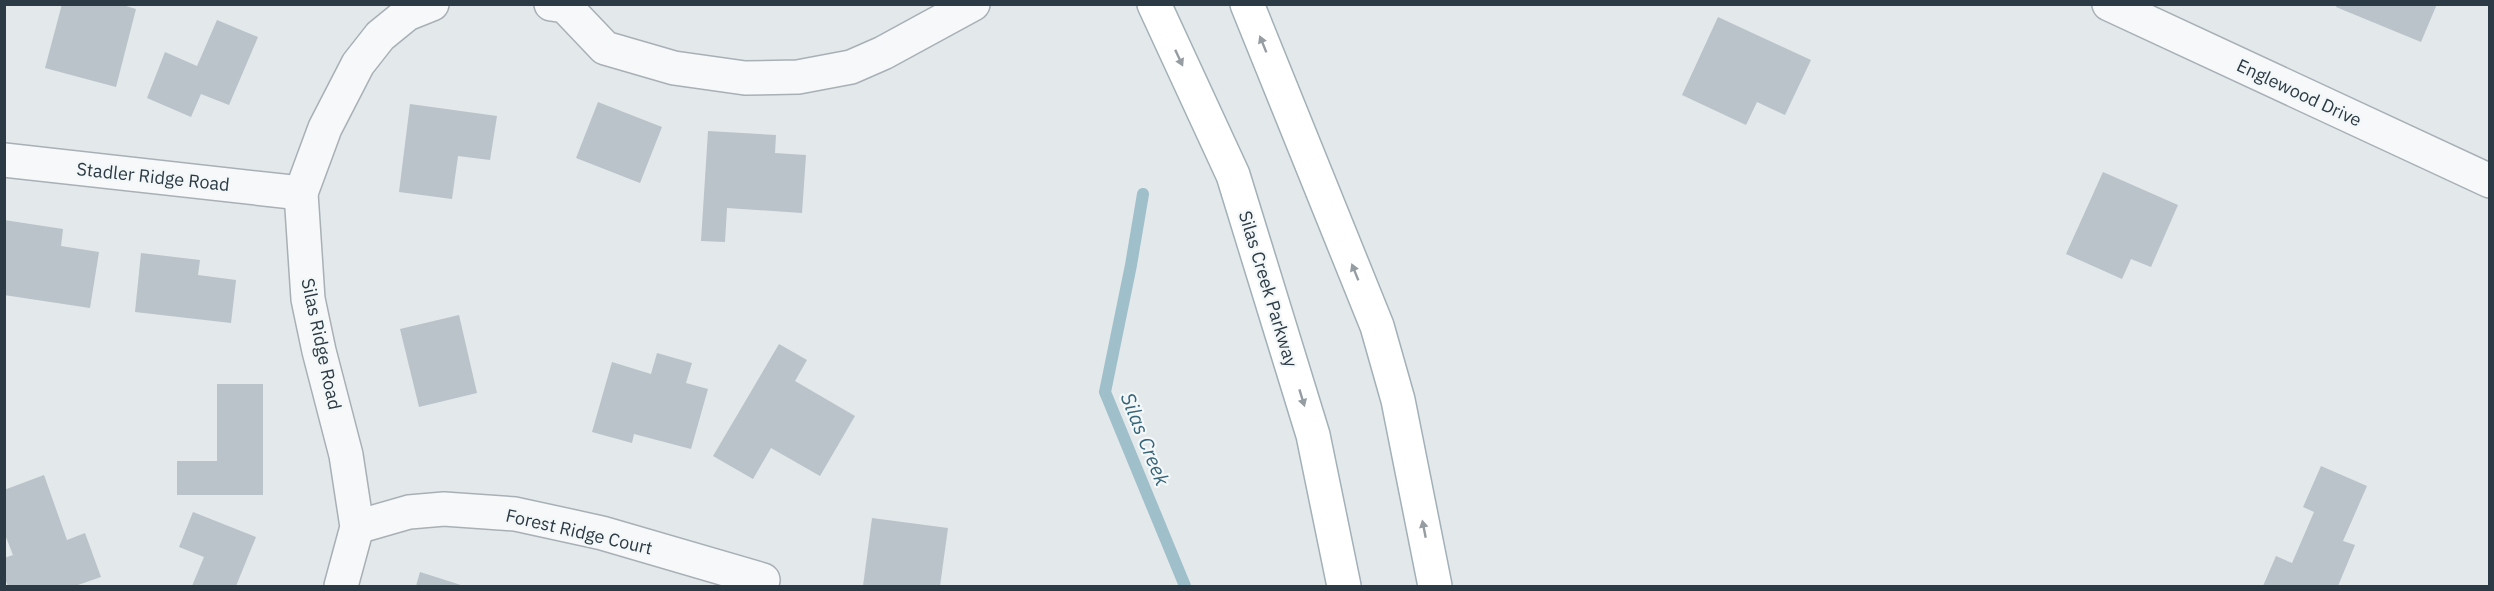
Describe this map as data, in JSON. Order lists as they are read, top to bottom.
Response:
{
  "streets": {
    "main road": ["Silas Creek Parkway"],
    "street": [
      "Englewood Drive",
      "Stadler Ridge Road",
      "Silas Ridge Road",
      "Forest Ridge Court"
    ]
  },
  "crossings": [
    ["Stadler Ridge Road", "Silas Ridge Road"],
    ["Silas Ridge Road", "Forest Ridge Court"]
  ],
  "water": ["Silas Creek"]
}
